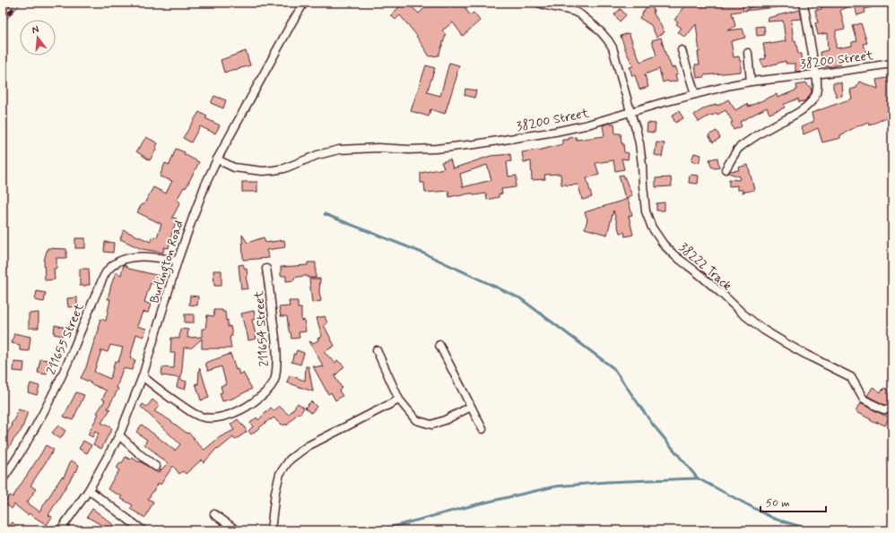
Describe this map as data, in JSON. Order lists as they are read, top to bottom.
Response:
{
  "streets": {
    "street": [
      "38200 Street",
      "Burlington Road",
      "38222 Track",
      "211654 Street",
      "211655 Street"
    ]
  },
  "crossings": [
    ["38200 Street", "Burlington Road"],
    ["38200 Street", "38222 Track"],
    ["Burlington Road", "211654 Street"],
    ["Burlington Road", "211655 Street"]
  ],
  "scale_bar": "50 m",
  "north": "top"
}
